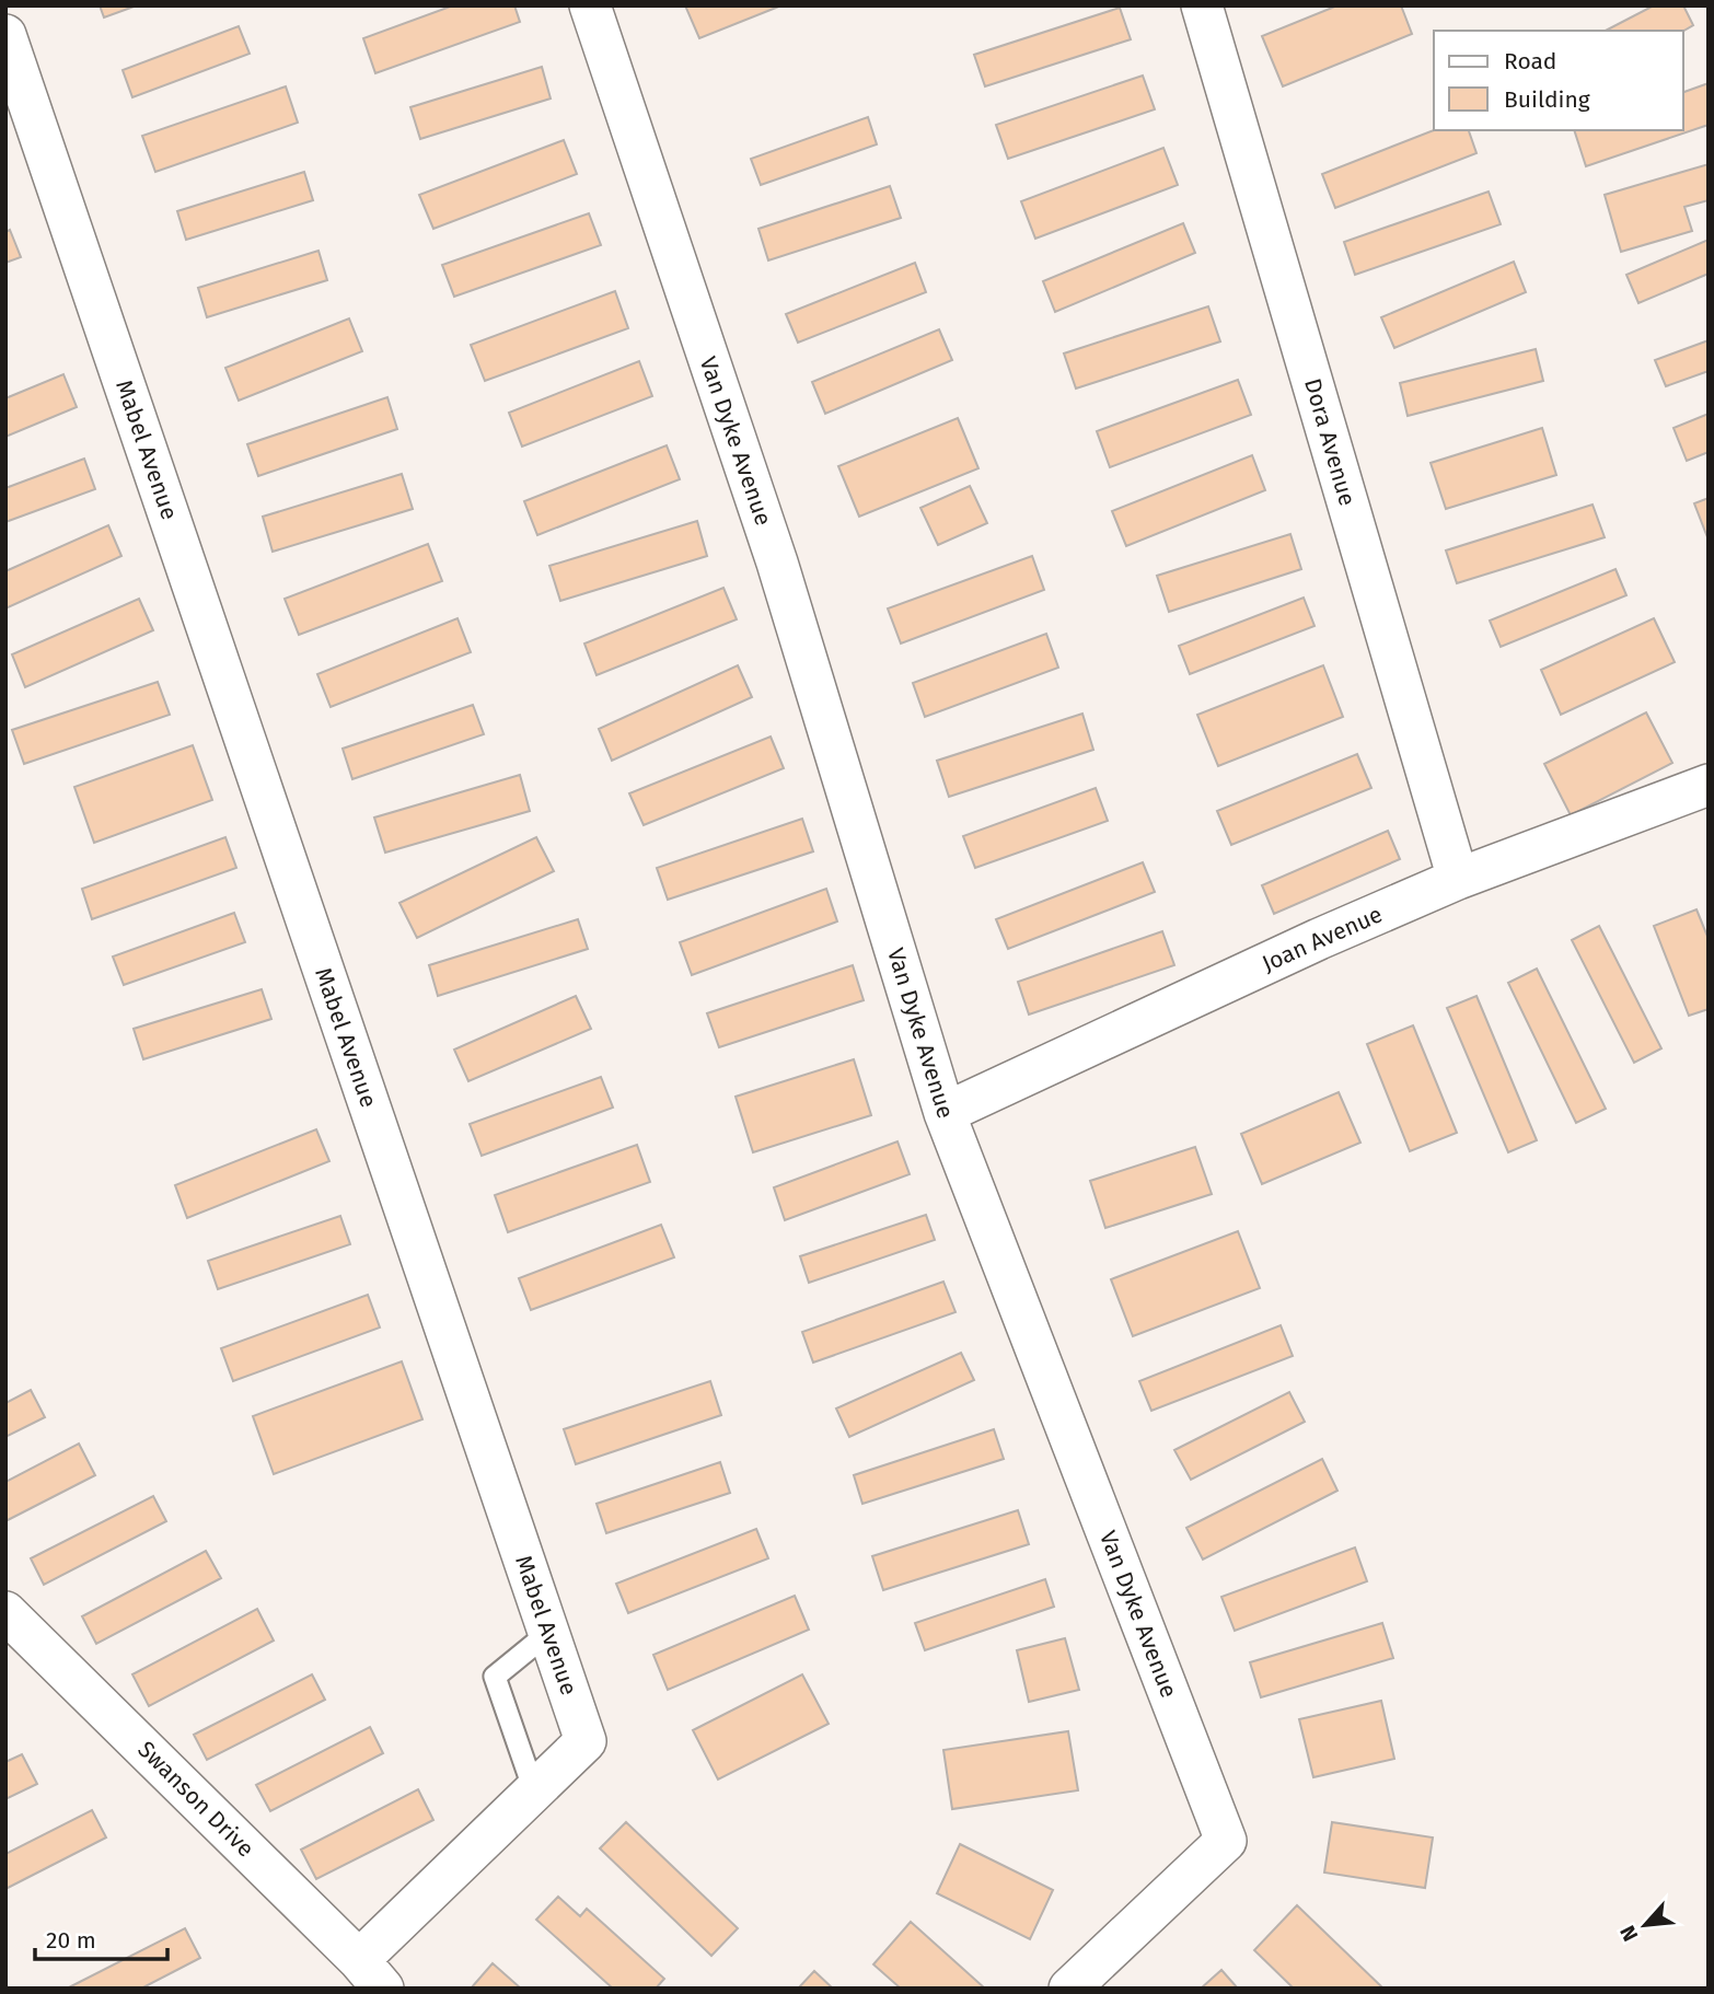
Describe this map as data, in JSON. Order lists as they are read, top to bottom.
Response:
{
  "streets": {
    "street": [
      "Van Dyke Avenue",
      "Dora Avenue",
      "Mabel Avenue",
      "Joan Avenue",
      "Swanson Drive"
    ]
  },
  "crossings": [
    ["Van Dyke Avenue", "Joan Avenue"],
    ["Dora Avenue", "Joan Avenue"],
    ["Mabel Avenue", "Swanson Drive"]
  ],
  "legend": ["Road", "Building"],
  "scale_bar": "20 m",
  "north": "bottom left"
}
